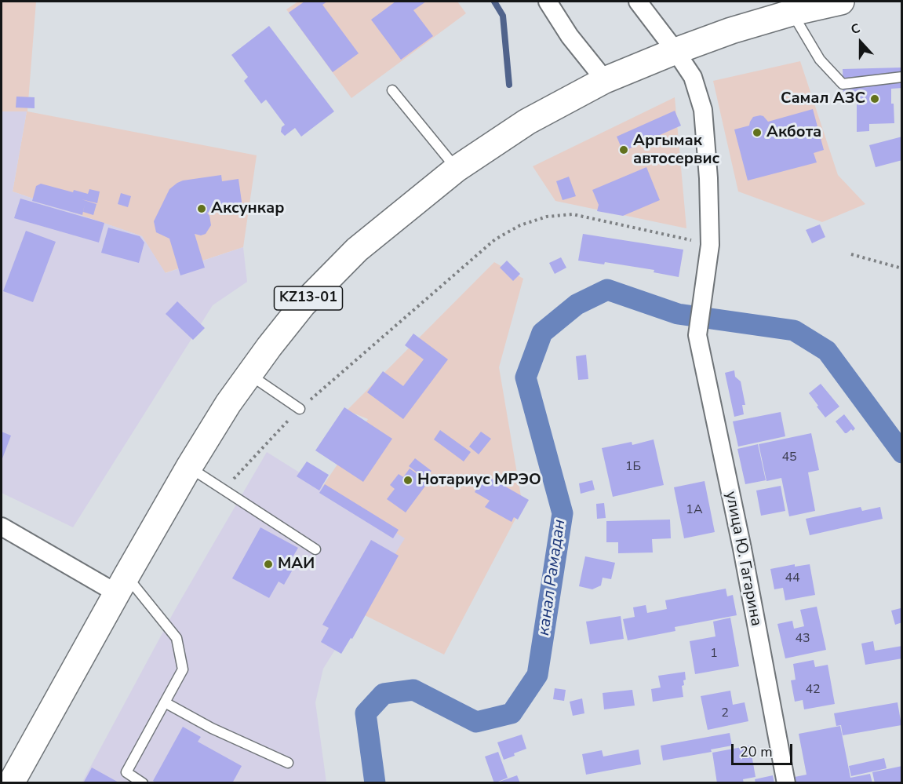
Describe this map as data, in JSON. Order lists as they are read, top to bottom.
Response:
{
  "streets": {
    "highway": ["KZ13-01"],
    "street": ["улица Ю. Гагарина"]
  },
  "water": ["канал Рамадан"],
  "places": [
    "Самал АЗС",
    "Акбота",
    "Аргымак автосервис",
    "Аксункар",
    "Нотариус МРЭО",
    "МАИ"
  ],
  "house_numbers": [
    "45",
    "1Б",
    "1А",
    "44",
    "43",
    "1",
    "42",
    "2"
  ],
  "scale_bar": "20 m",
  "north": "top"
}
